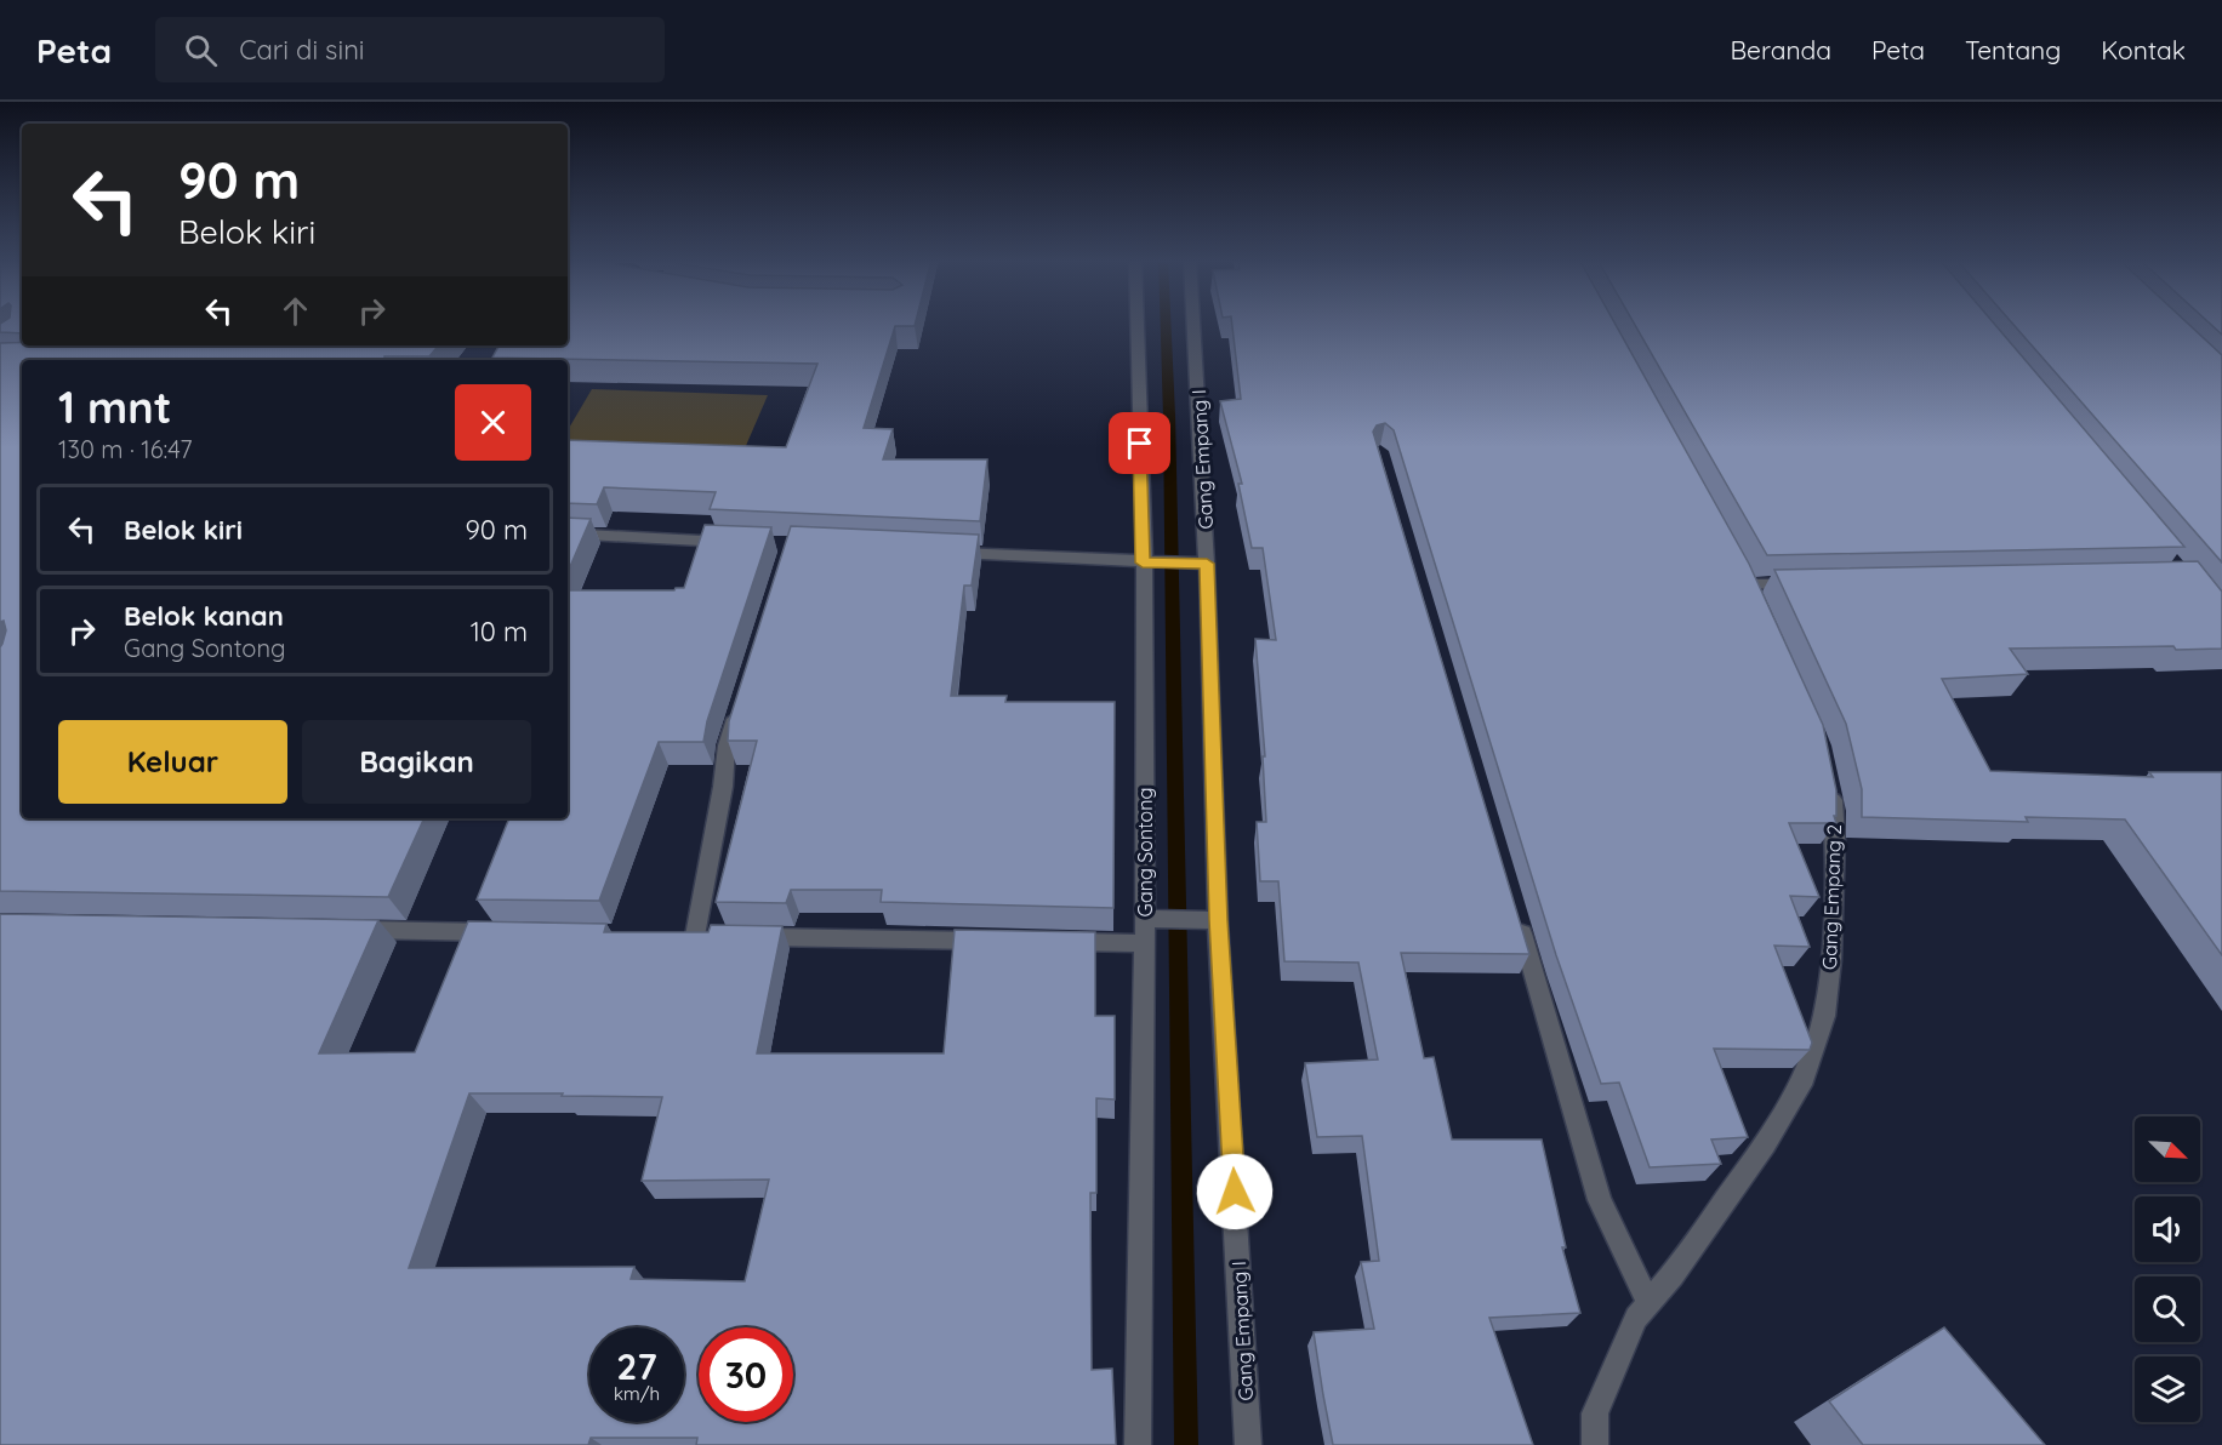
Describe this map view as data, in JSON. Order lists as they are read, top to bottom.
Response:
{
  "streets": {
    "street": ["Gang Empang I", "Gang Sontong", "Gang Empang 2"]
  },
  "north": "bottom right",
  "page": {
    "header": "Peta",
    "search": "Cari di sini",
    "nav": [
      "Beranda",
      "Peta",
      "Tentang",
      "Kontak"
    ],
    "turn": ["90 m", "Belok kiri"],
    "heading": ["1 mnt", "130 m · 16:47"],
    "list": [
      {
        "name": "Belok kiri",
        "value": "90 m"
      },
      {
        "name": "Belok kanan",
        "note": "Gang Sontong",
        "value": "10 m"
      }
    ],
    "buttons": ["Keluar", "Bagikan"],
    "speed": "27 km/h",
    "limit": "30"
  }
}
